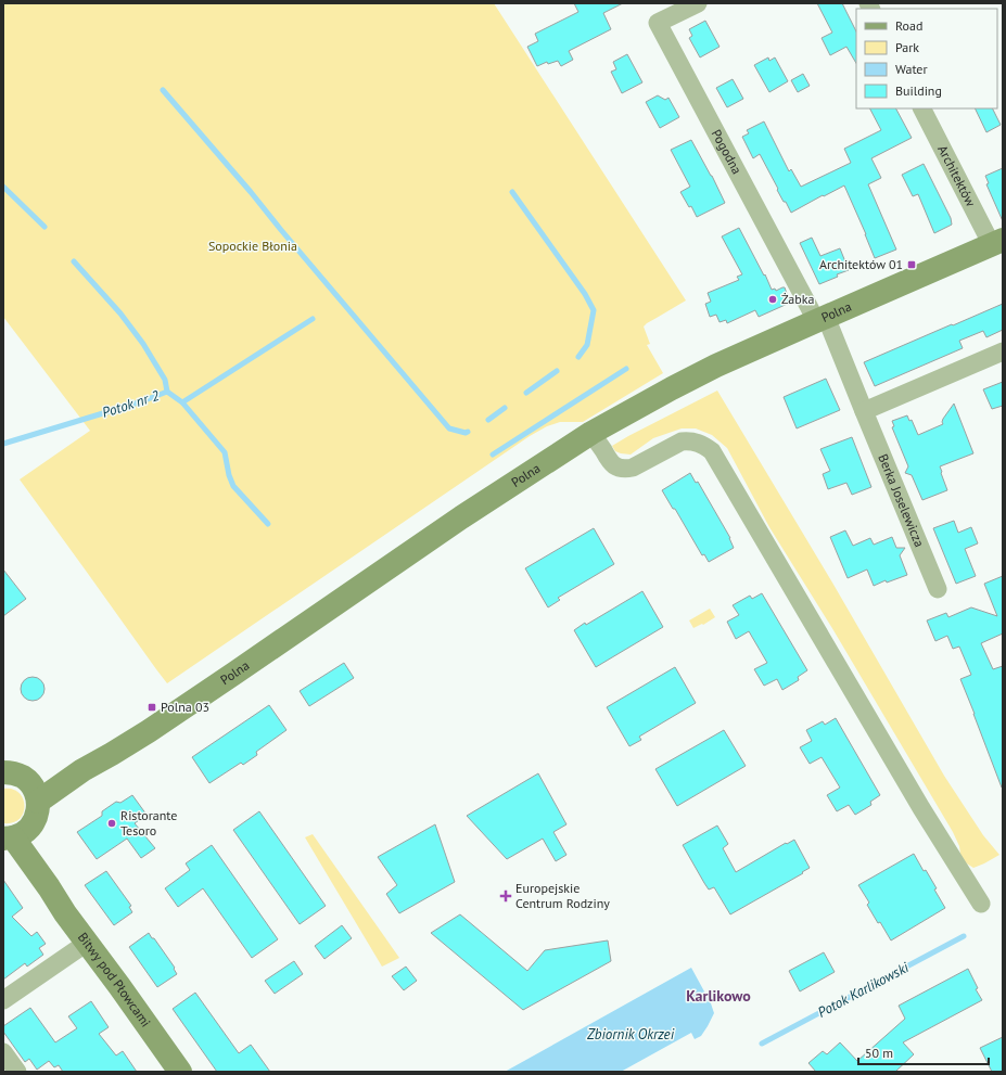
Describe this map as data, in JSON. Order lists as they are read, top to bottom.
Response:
{
  "streets": {
    "street": [
      "Pogodna",
      "Architektów",
      "Polna",
      "Berka Joselewicza",
      "Bitwy pod Płowcami"
    ]
  },
  "crossings": [
    ["Pogodna", "Polna"],
    ["Pogodna", "Berka Joselewicza"],
    ["Architektów", "Polna"],
    ["Polna", "Berka Joselewicza"]
  ],
  "districts": ["Karlikowo"],
  "water": ["Potok nr 2", "Potok Karlikowski", "Zbiornik Okrzei"],
  "parks": ["Sopockie Błonia"],
  "places": {
    "transit": ["Architektów 01", "Polna 03"],
    "other": ["Żabka", "Ristorante Tesoro"],
    "health": ["Europejskie Centrum Rodziny"]
  },
  "legend": [
    "Road",
    "Park",
    "Water",
    "Building"
  ],
  "scale_bar": "50 m"
}
